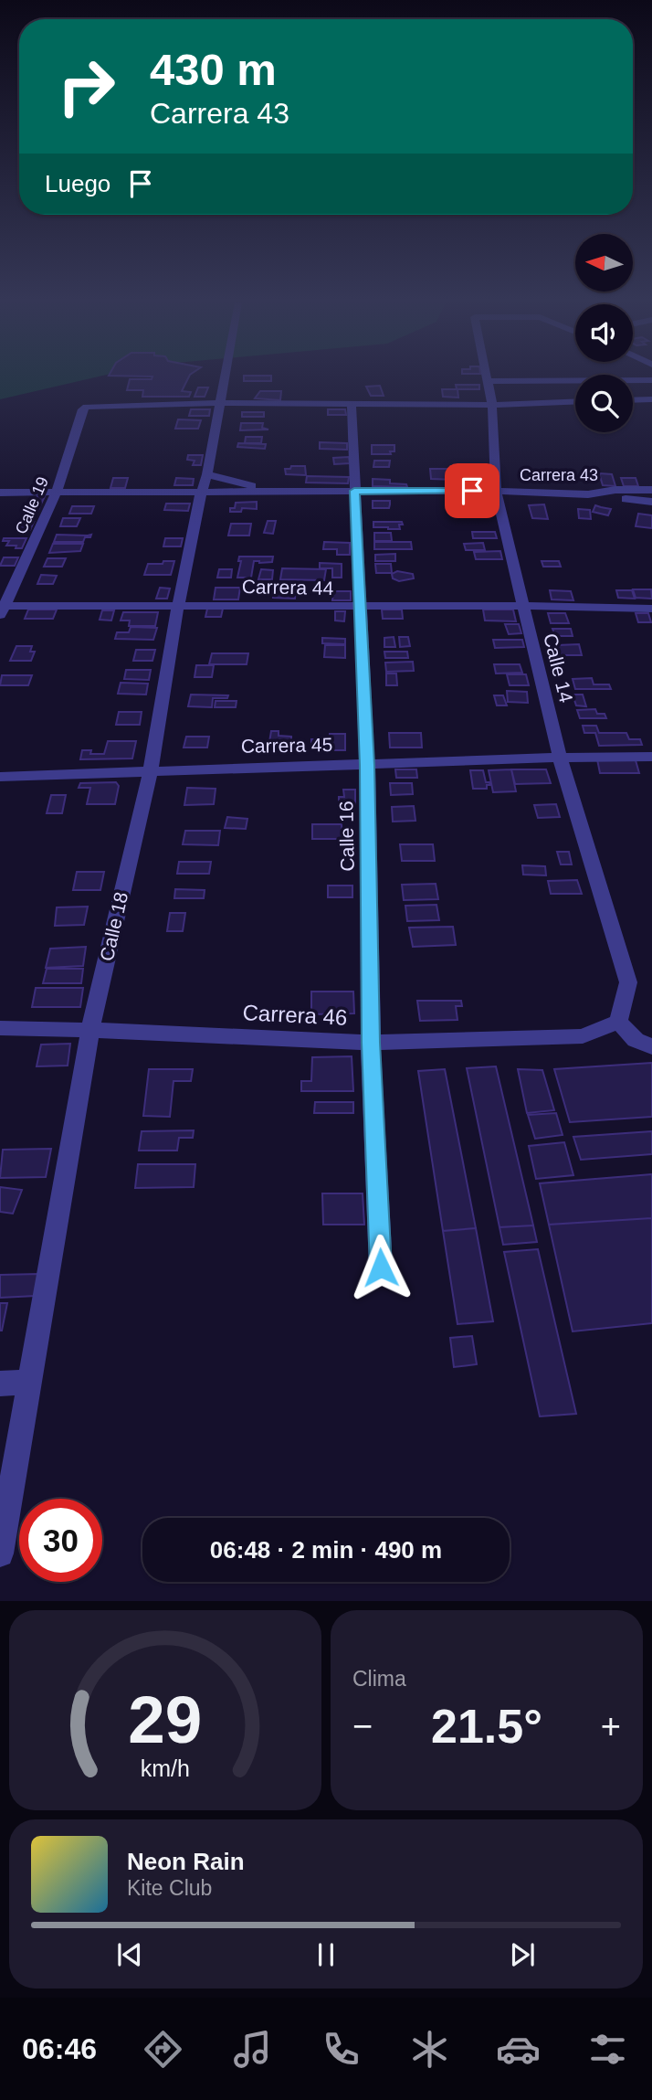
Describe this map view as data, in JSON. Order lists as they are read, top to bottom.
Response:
{
  "streets": {
    "street": [
      "Carrera 43",
      "Calle 19",
      "Carrera 44",
      "Calle 14",
      "Carrera 45",
      "Calle 16",
      "Calle 18",
      "Carrera 46"
    ]
  },
  "crossings": [
    ["Carrera 43", "Calle 19"],
    ["Carrera 43", "Calle 14"],
    ["Carrera 43", "Calle 16"],
    ["Carrera 43", "Calle 18"],
    ["Calle 19", "Carrera 44"],
    ["Calle 19", "Calle 18"],
    ["Carrera 44", "Calle 14"],
    ["Carrera 44", "Calle 16"],
    ["Carrera 44", "Calle 18"],
    ["Calle 14", "Carrera 45"],
    ["Calle 14", "Carrera 46"],
    ["Carrera 45", "Calle 16"],
    ["Carrera 45", "Calle 18"],
    ["Calle 16", "Carrera 46"],
    ["Calle 18", "Carrera 46"]
  ],
  "north": "left",
  "page": {
    "turn": ["430 m", "Carrera 43"],
    "then": "Luego",
    "limit": "30",
    "trip": "06:48 · 2 min · 490 m",
    "tile": "Clima",
    "heat": ["−", "21.5°", "+"],
    "song": ["Neon Rain", "Kite Club"],
    "tabs": "06:46",
    "gauge": ["29", "km/h"]
  }
}
